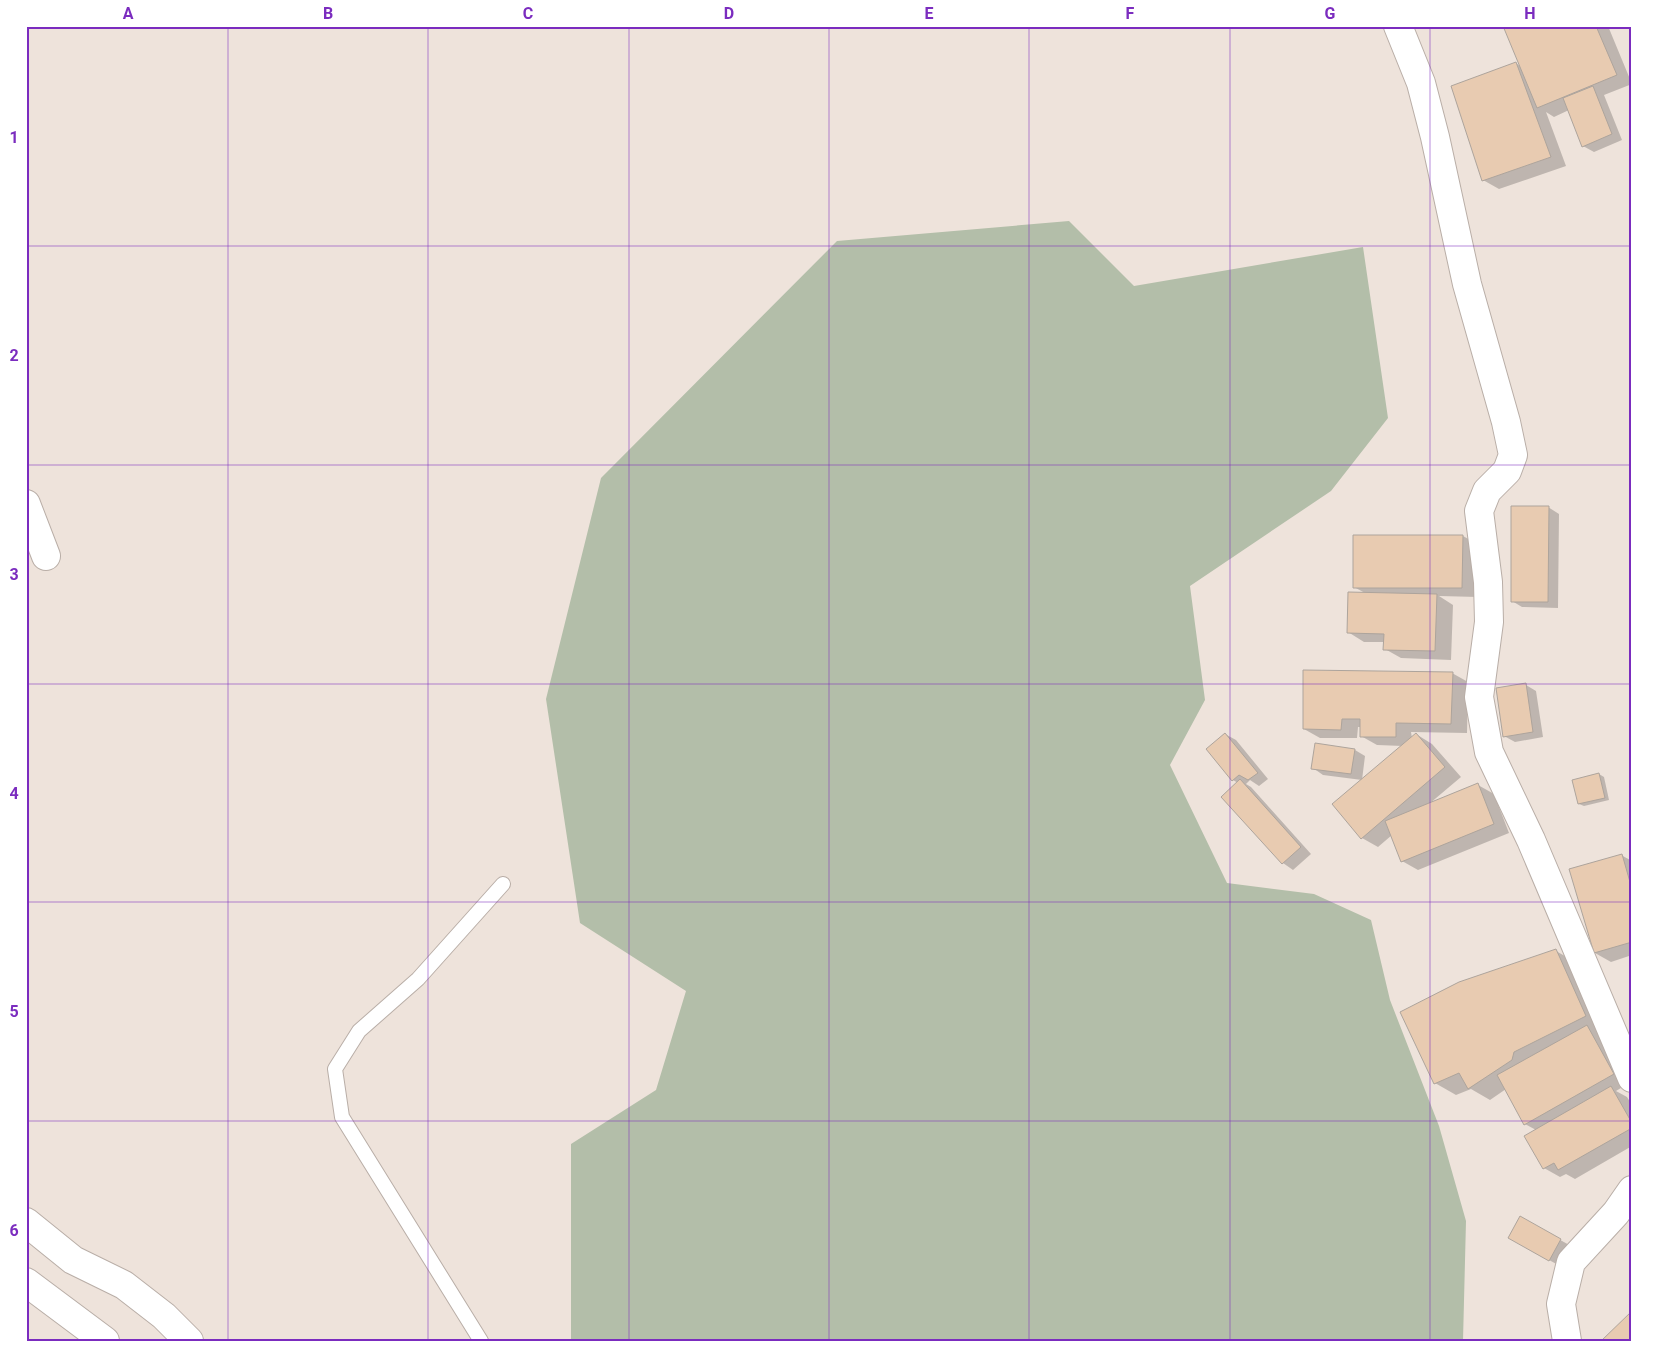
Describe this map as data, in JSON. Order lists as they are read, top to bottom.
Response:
{
  "grid": {
    "columns": [
      "A",
      "B",
      "C",
      "D",
      "E",
      "F",
      "G",
      "H"
    ],
    "rows": [
      "1",
      "2",
      "3",
      "4",
      "5",
      "6"
    ]
  }
}
